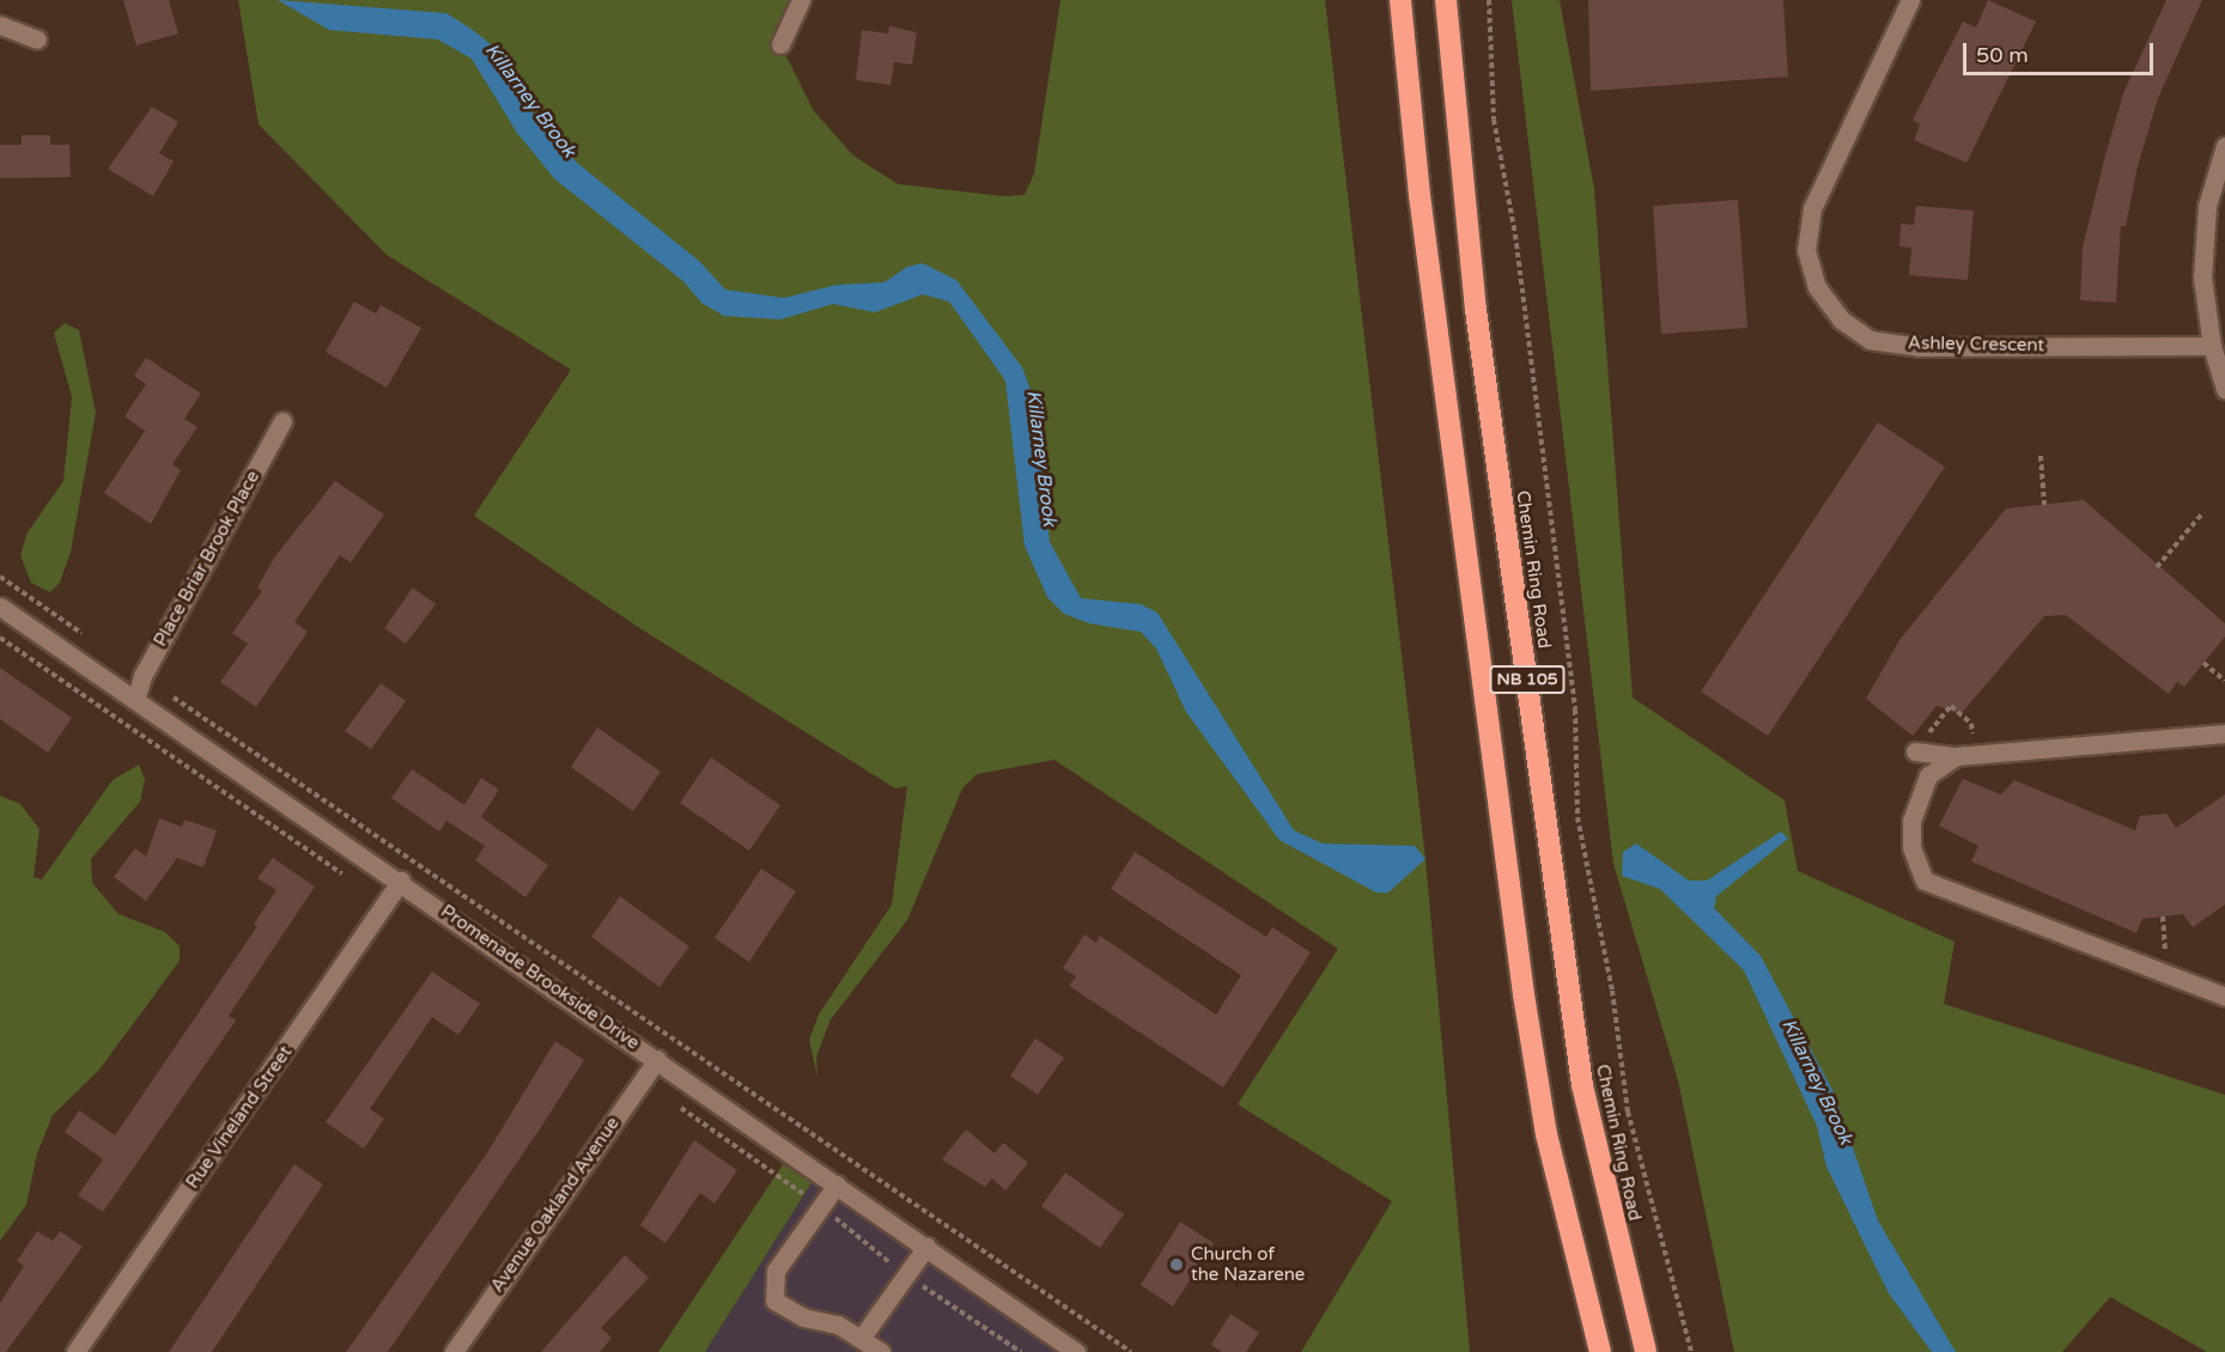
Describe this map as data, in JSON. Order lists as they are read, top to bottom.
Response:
{
  "streets": {
    "highway": ["Chemin Ring Road", "NB 105"],
    "street": [
      "Ashley Crescent",
      "Place Briar Brook Place",
      "Promenade Brookside Drive",
      "Rue Vineland Street",
      "Avenue Oakland Avenue"
    ]
  },
  "crossings": [
    ["Place Briar Brook Place", "Promenade Brookside Drive"],
    ["Promenade Brookside Drive", "Rue Vineland Street"],
    ["Promenade Brookside Drive", "Avenue Oakland Avenue"]
  ],
  "water": ["Killarney Brook"],
  "places": ["Church of the Nazarene"],
  "scale_bar": "50 m"
}
